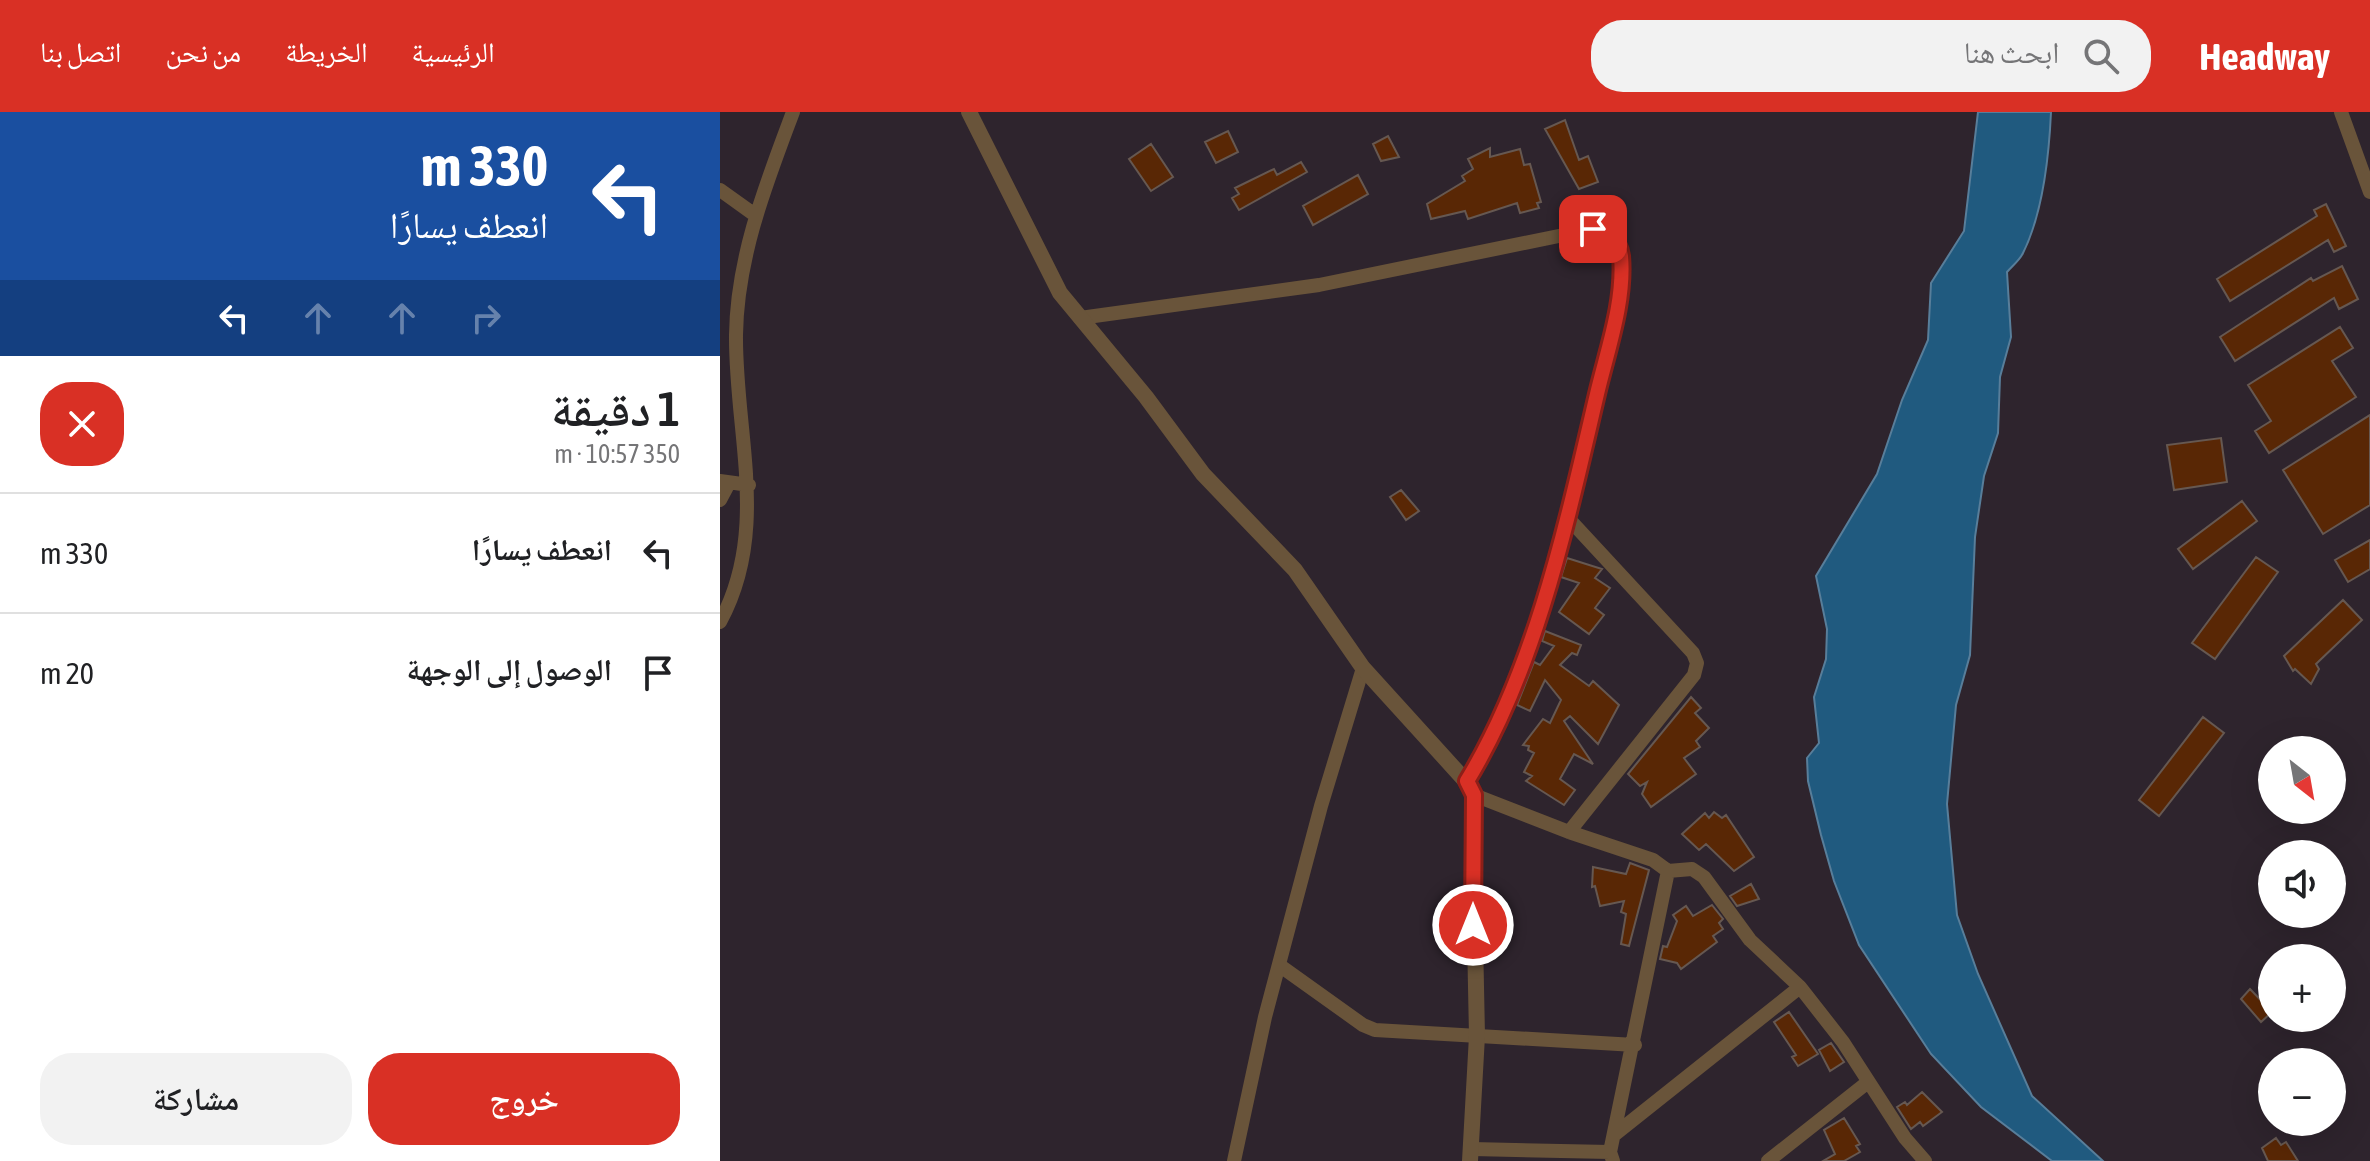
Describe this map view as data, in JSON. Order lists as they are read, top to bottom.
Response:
{
  "north": "bottom right",
  "page": {
    "header": "Headway",
    "search": "ابحث هنا",
    "nav": [
      "الرئيسية",
      "الخريطة",
      "من نحن",
      "اتصل بنا"
    ],
    "turn": ["330 m", "انعطف يسارًا"],
    "heading": ["1 دقيقة", "350 m · 10:57"],
    "list": [
      {
        "name": "انعطف يسارًا",
        "value": "330 m"
      },
      {
        "name": "الوصول إلى الوجهة",
        "value": "20 m"
      }
    ],
    "map_buttons": ["+", "−"],
    "buttons": ["خروج", "مشاركة"]
  }
}
